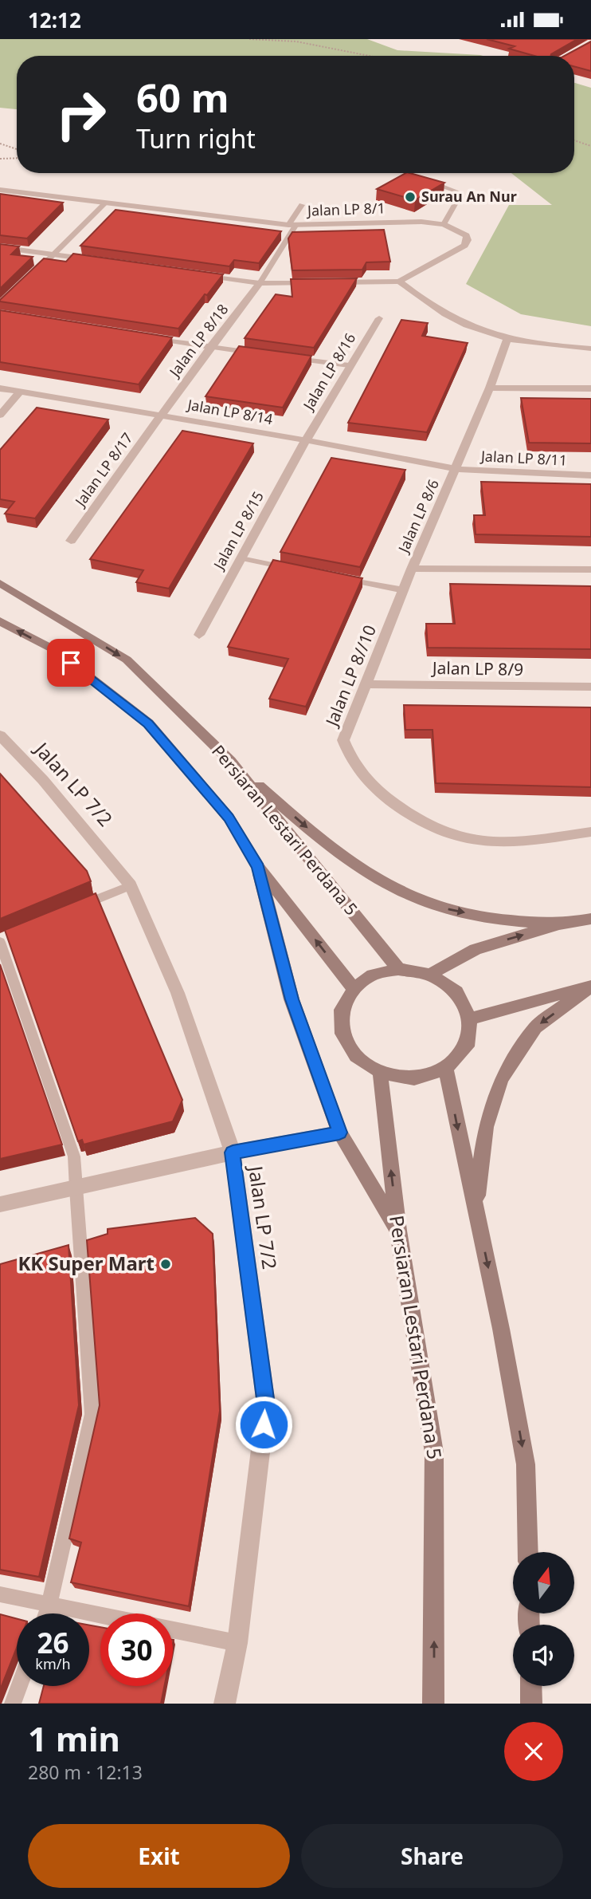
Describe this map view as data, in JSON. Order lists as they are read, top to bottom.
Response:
{
  "streets": {
    "main road": ["Persiaran Lestari Perdana 5"],
    "street": [
      "Jalan LP 8/1",
      "Jalan LP 8/18",
      "Jalan LP 8/16",
      "Jalan LP 8/14",
      "Jalan LP 8/11",
      "Jalan LP 8/17",
      "Jalan LP 8/6",
      "Jalan LP 8/15",
      "Jalan LP 8/9",
      "Jalan LP 8//10",
      "Jalan LP 7/2"
    ]
  },
  "crossings": [
    ["Jalan LP 8/18", "Jalan LP 8/14"],
    ["Jalan LP 8/18", "Jalan LP 8/17"],
    ["Jalan LP 8/16", "Jalan LP 8/14"],
    ["Jalan LP 8/16", "Jalan LP 8/15"],
    ["Jalan LP 8/14", "Jalan LP 8/11"],
    ["Jalan LP 8/14", "Jalan LP 8/17"],
    ["Jalan LP 8/14", "Jalan LP 8/6"],
    ["Jalan LP 8/14", "Jalan LP 8/15"],
    ["Jalan LP 8/11", "Jalan LP 8/6"],
    ["Jalan LP 8/6", "Jalan LP 8//10"],
    ["Jalan LP 8/9", "Jalan LP 8//10"]
  ],
  "places": ["Surau An Nur", "KK Super Mart"],
  "north": "top",
  "page": {
    "status": "12:12",
    "turn": ["60 m", "Turn right"],
    "speed": "26 km/h",
    "limit": "30",
    "heading": ["1 min", "280 m · 12:13"],
    "buttons": ["Exit", "Share"]
  }
}
